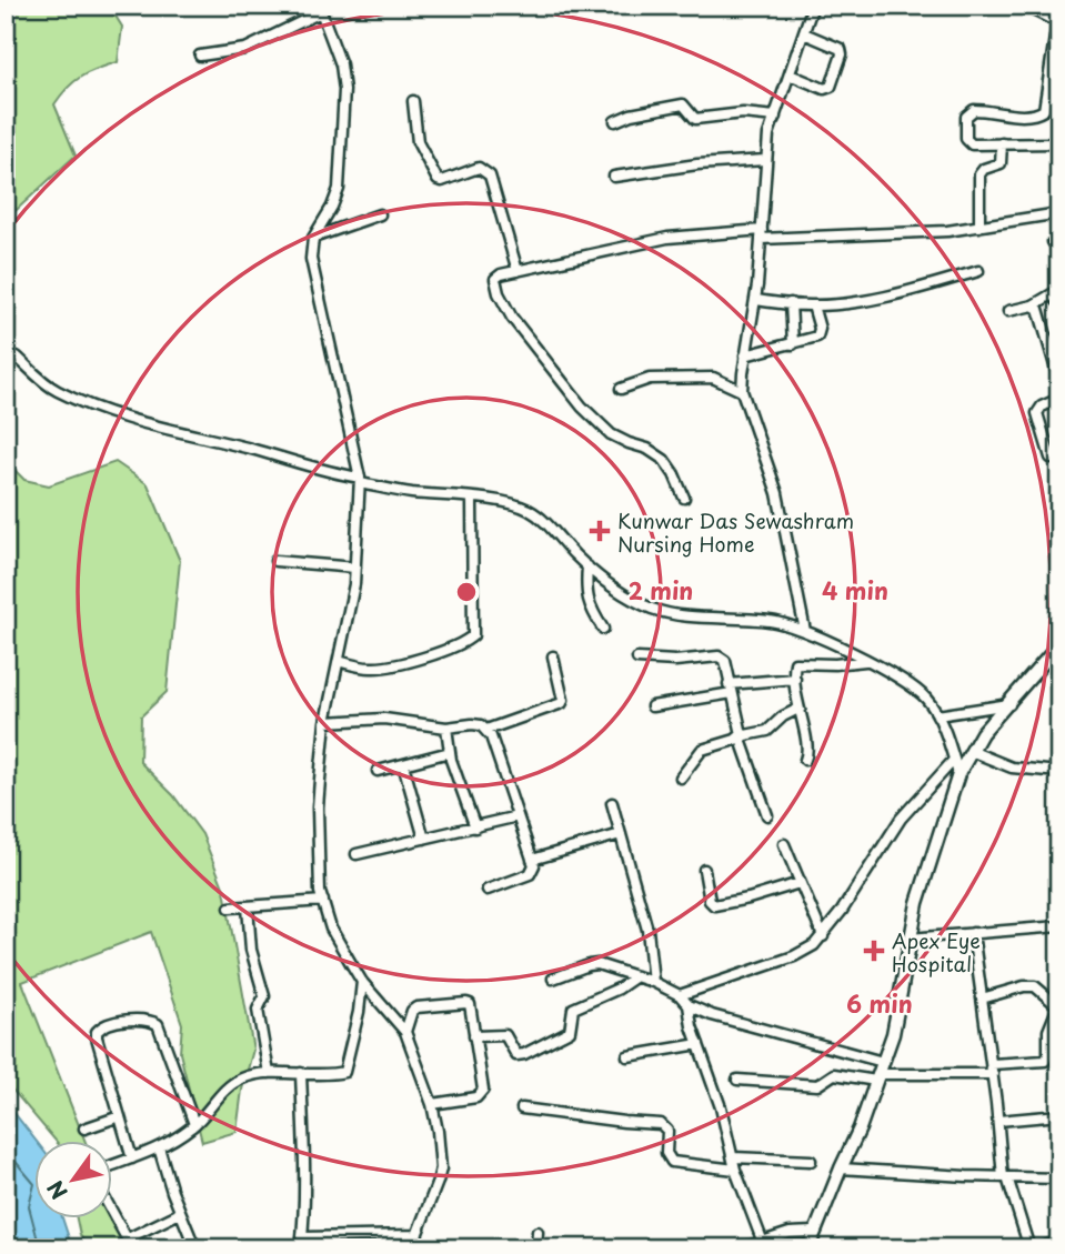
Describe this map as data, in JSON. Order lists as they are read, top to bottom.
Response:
{
  "places": {
    "health": ["Kunwar Das Sewashram Nursing Home", "Apex Eye Hospital"]
  },
  "north": "bottom left",
  "rings": ["2 min", "4 min", "6 min"]
}
